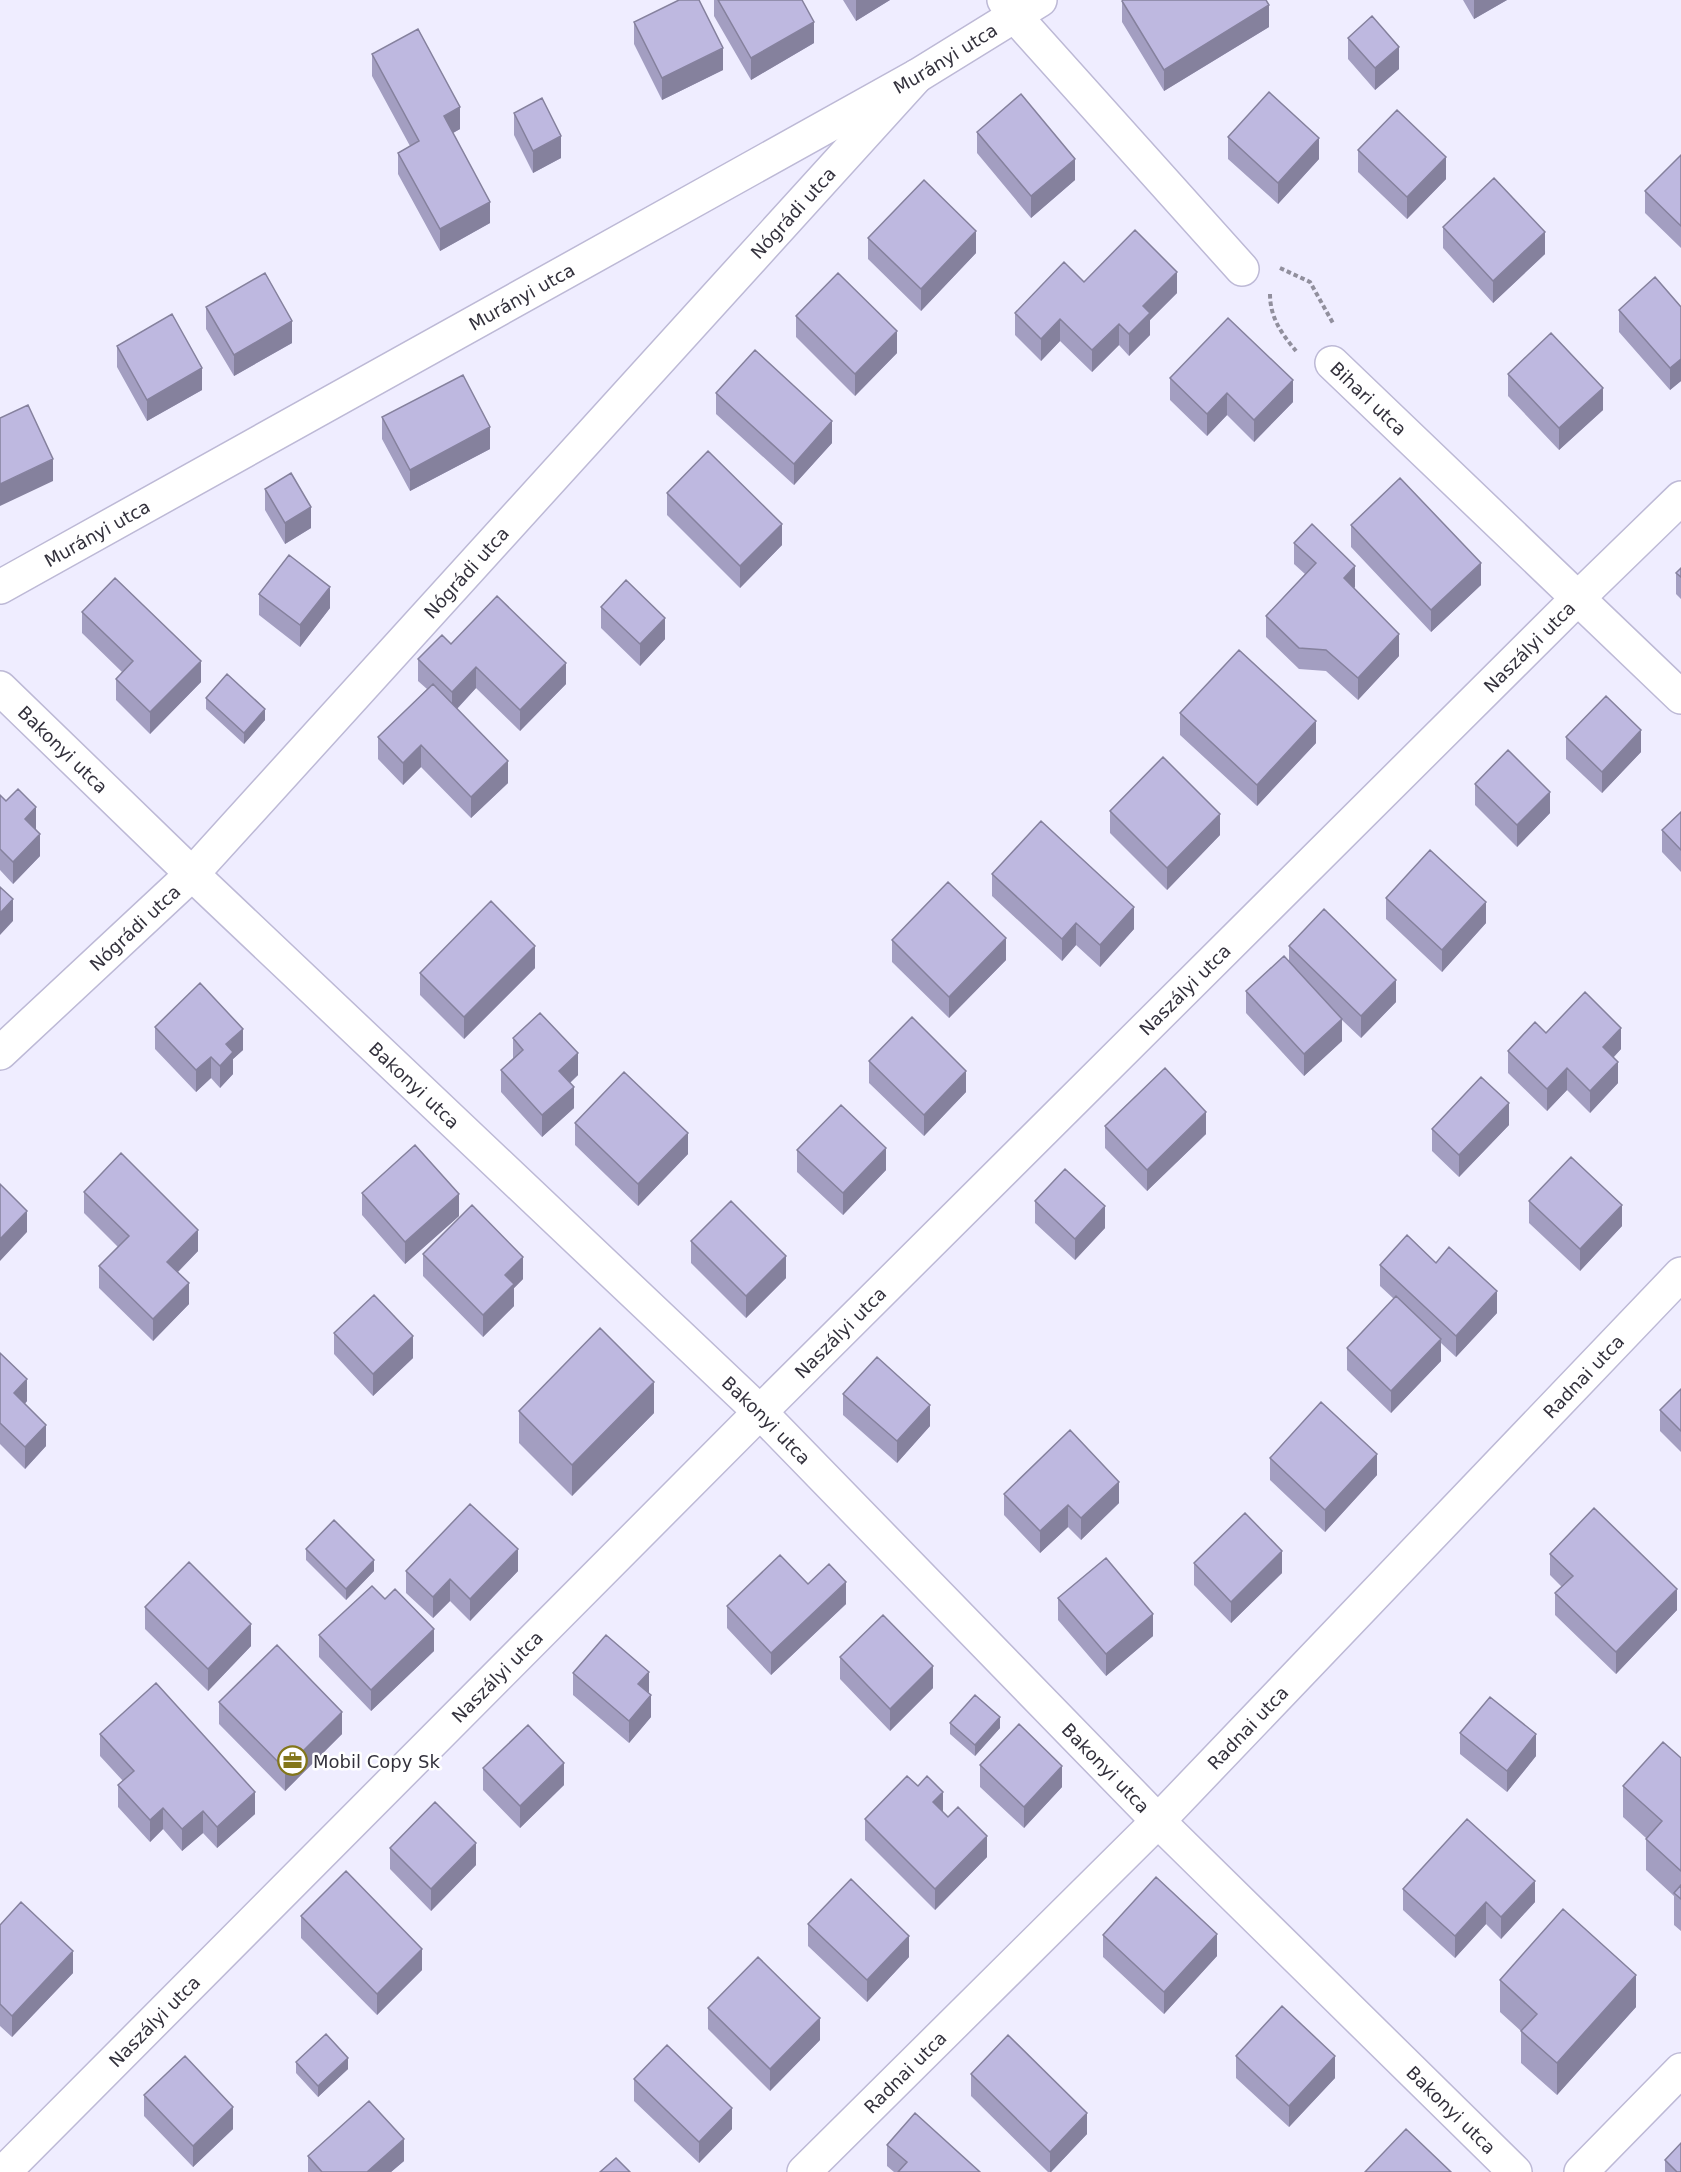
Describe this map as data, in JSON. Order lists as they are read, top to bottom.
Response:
{
  "streets": {
    "street": [
      "Murányi utca",
      "Nógrádi utca",
      "Bihari utca",
      "Naszályi utca",
      "Bakonyi utca",
      "Radnai utca"
    ]
  },
  "crossings": [
    ["Murányi utca", "Nógrádi utca"],
    ["Nógrádi utca", "Bakonyi utca"],
    ["Bihari utca", "Naszályi utca"],
    ["Naszályi utca", "Bakonyi utca"],
    ["Bakonyi utca", "Radnai utca"]
  ],
  "places": {
    "office": ["Mobil Copy Sk"]
  }
}
